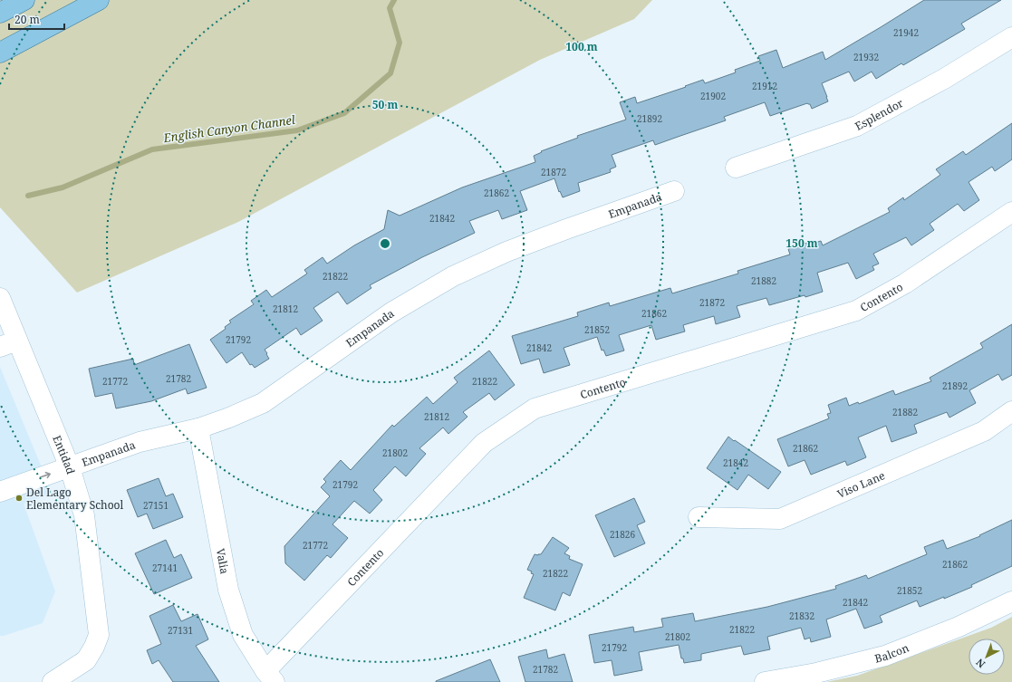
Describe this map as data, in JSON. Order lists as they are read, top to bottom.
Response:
{
  "streets": {
    "street": [
      "Esplendor",
      "Empanada",
      "Contento",
      "Entidad",
      "Viso Lane",
      "Valia",
      "Balcon"
    ]
  },
  "crossings": [
    ["Empanada", "Entidad"],
    ["Empanada", "Valia"],
    ["Contento", "Valia"]
  ],
  "water": ["English Canyon Channel"],
  "places": ["Del Lago Elementary School"],
  "house_numbers": [
    "21942",
    "21932",
    "21912",
    "21902",
    "21892",
    "21872",
    "21862",
    "21842",
    "21822",
    "21882",
    "21872",
    "21812",
    "21862",
    "21852",
    "21792",
    "21842",
    "21782",
    "21772",
    "21822",
    "21892",
    "21882",
    "21812",
    "21862",
    "21802",
    "21842",
    "21792",
    "27151",
    "21826",
    "21772",
    "21862",
    "27141",
    "21822",
    "21852",
    "21842",
    "21832",
    "21822",
    "27131",
    "21802",
    "21792",
    "21782"
  ],
  "scale_bar": "20 m",
  "north": "bottom left",
  "rings": ["100 m", "50 m", "150 m"]
}
